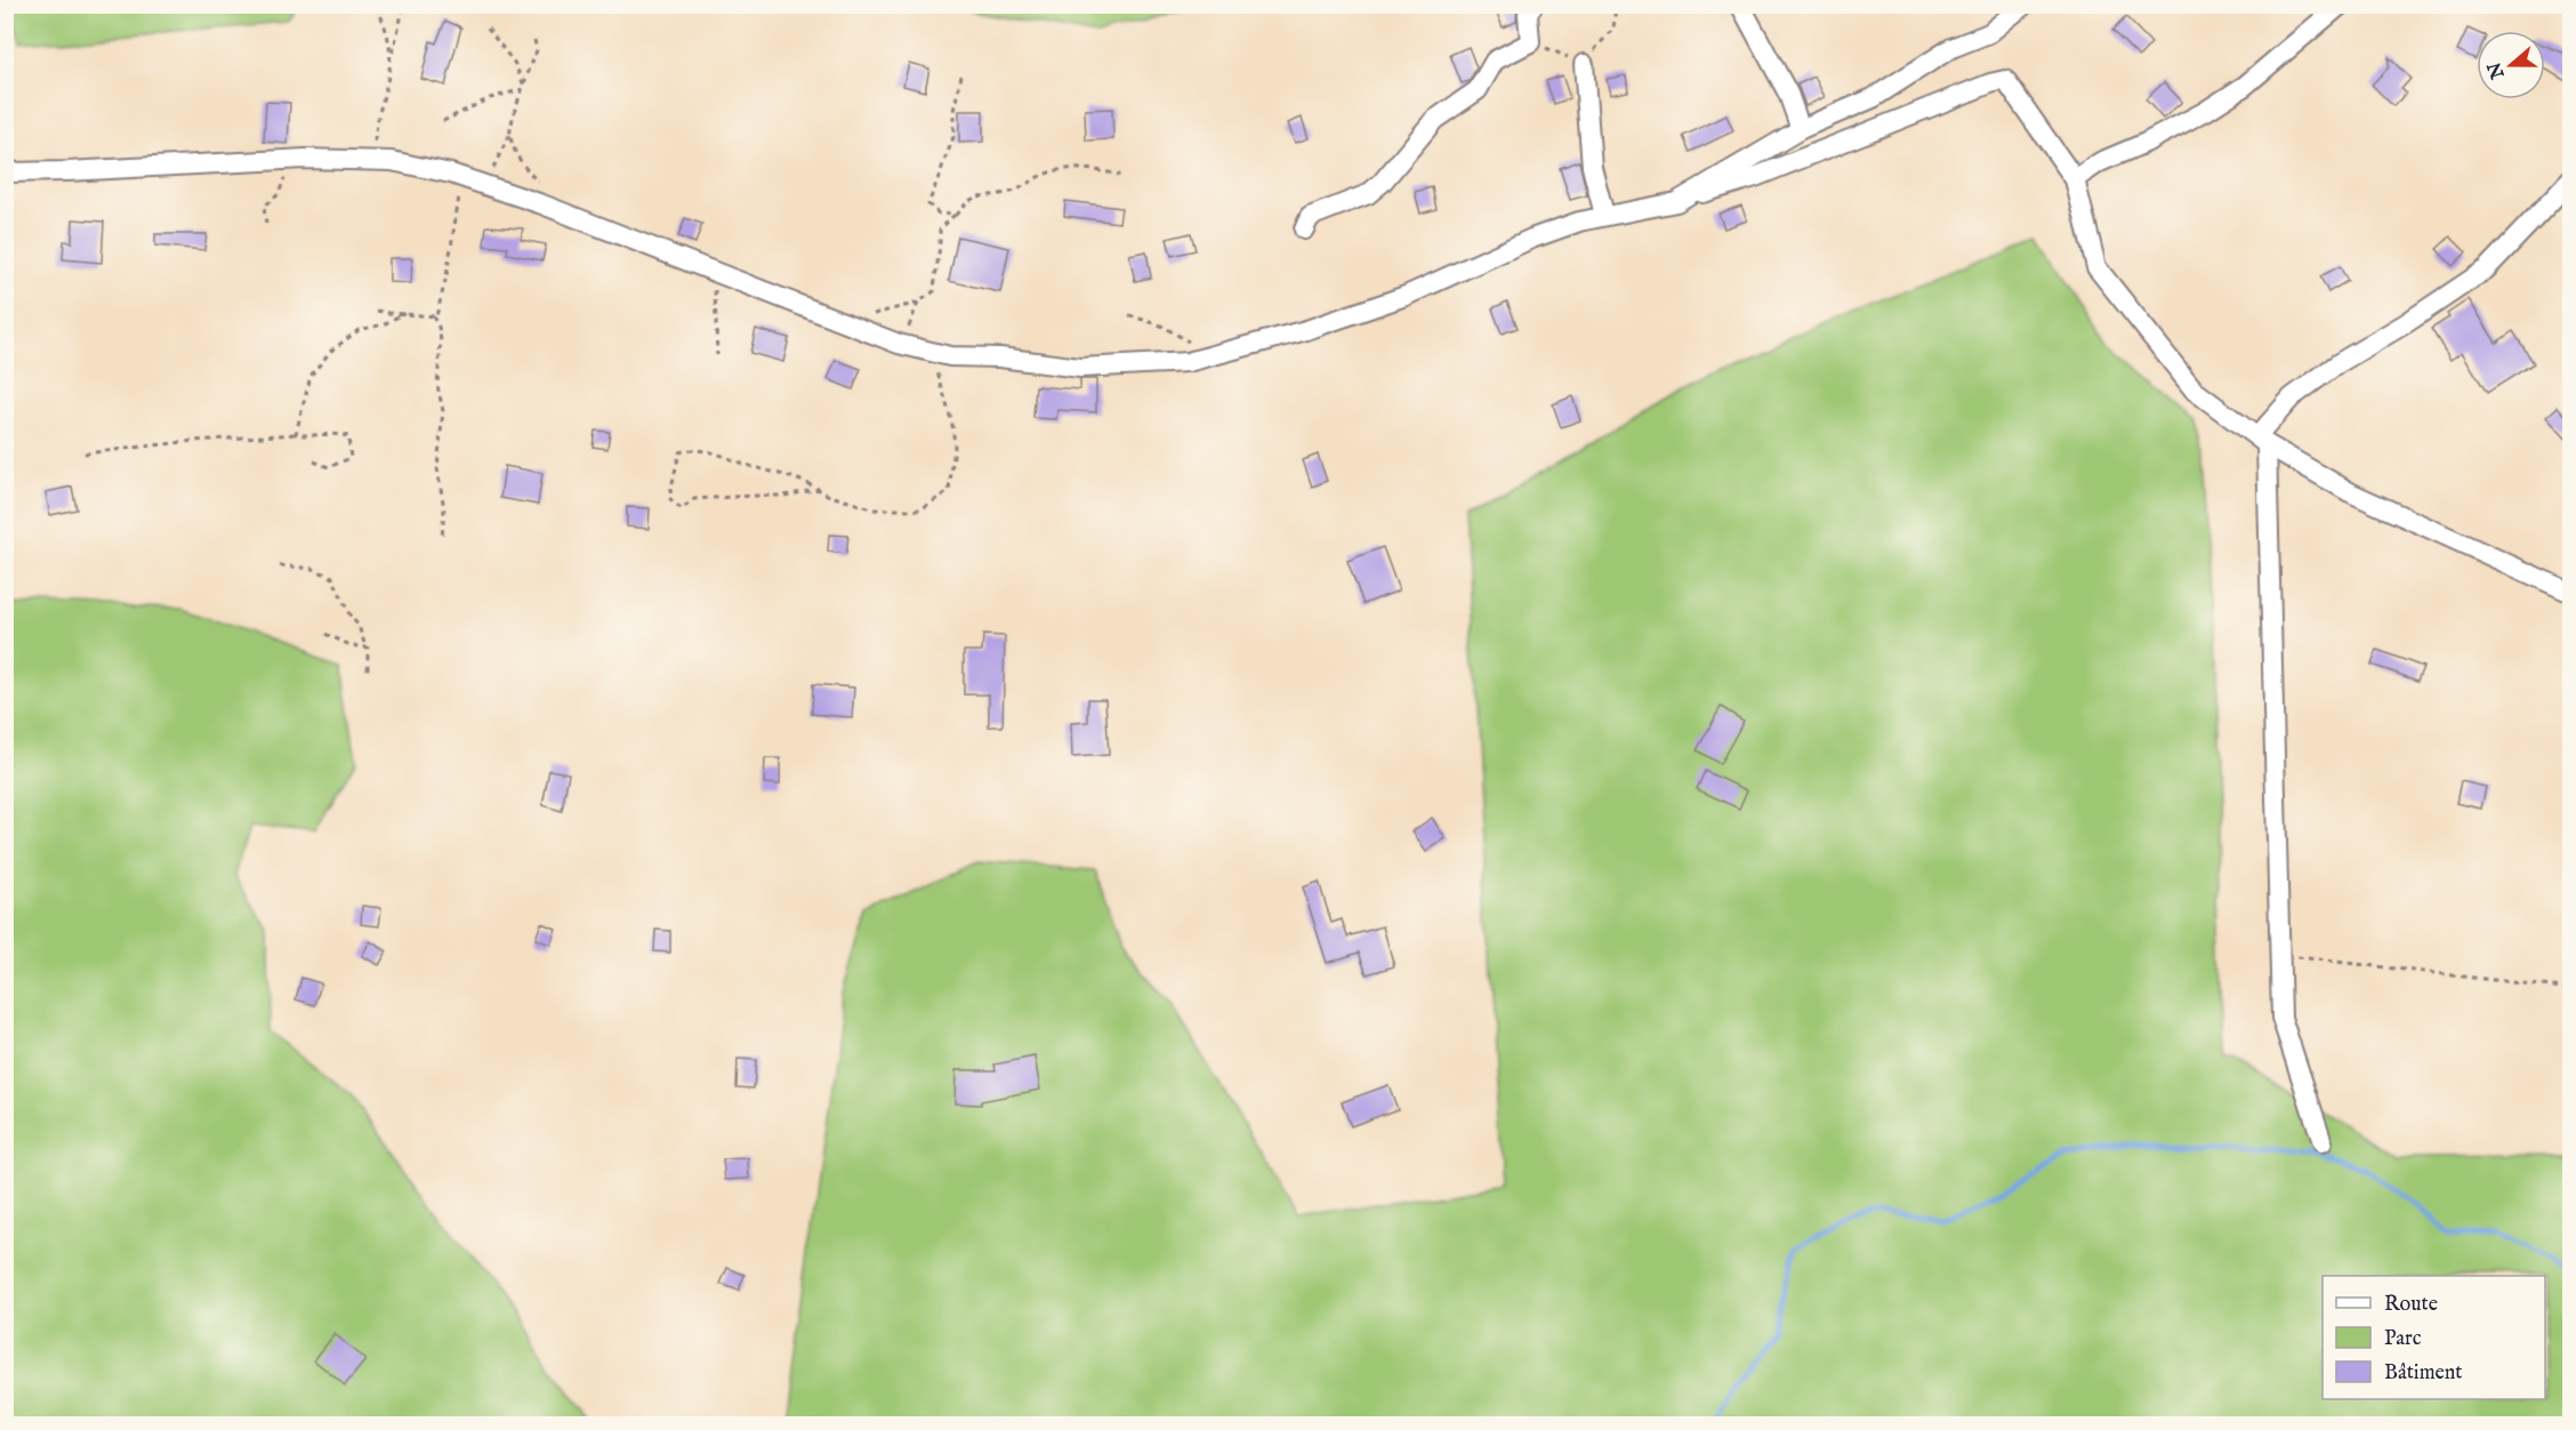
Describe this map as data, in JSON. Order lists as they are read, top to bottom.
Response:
{
  "legend": ["Route", "Parc", "Bâtiment"],
  "north": "left"
}
